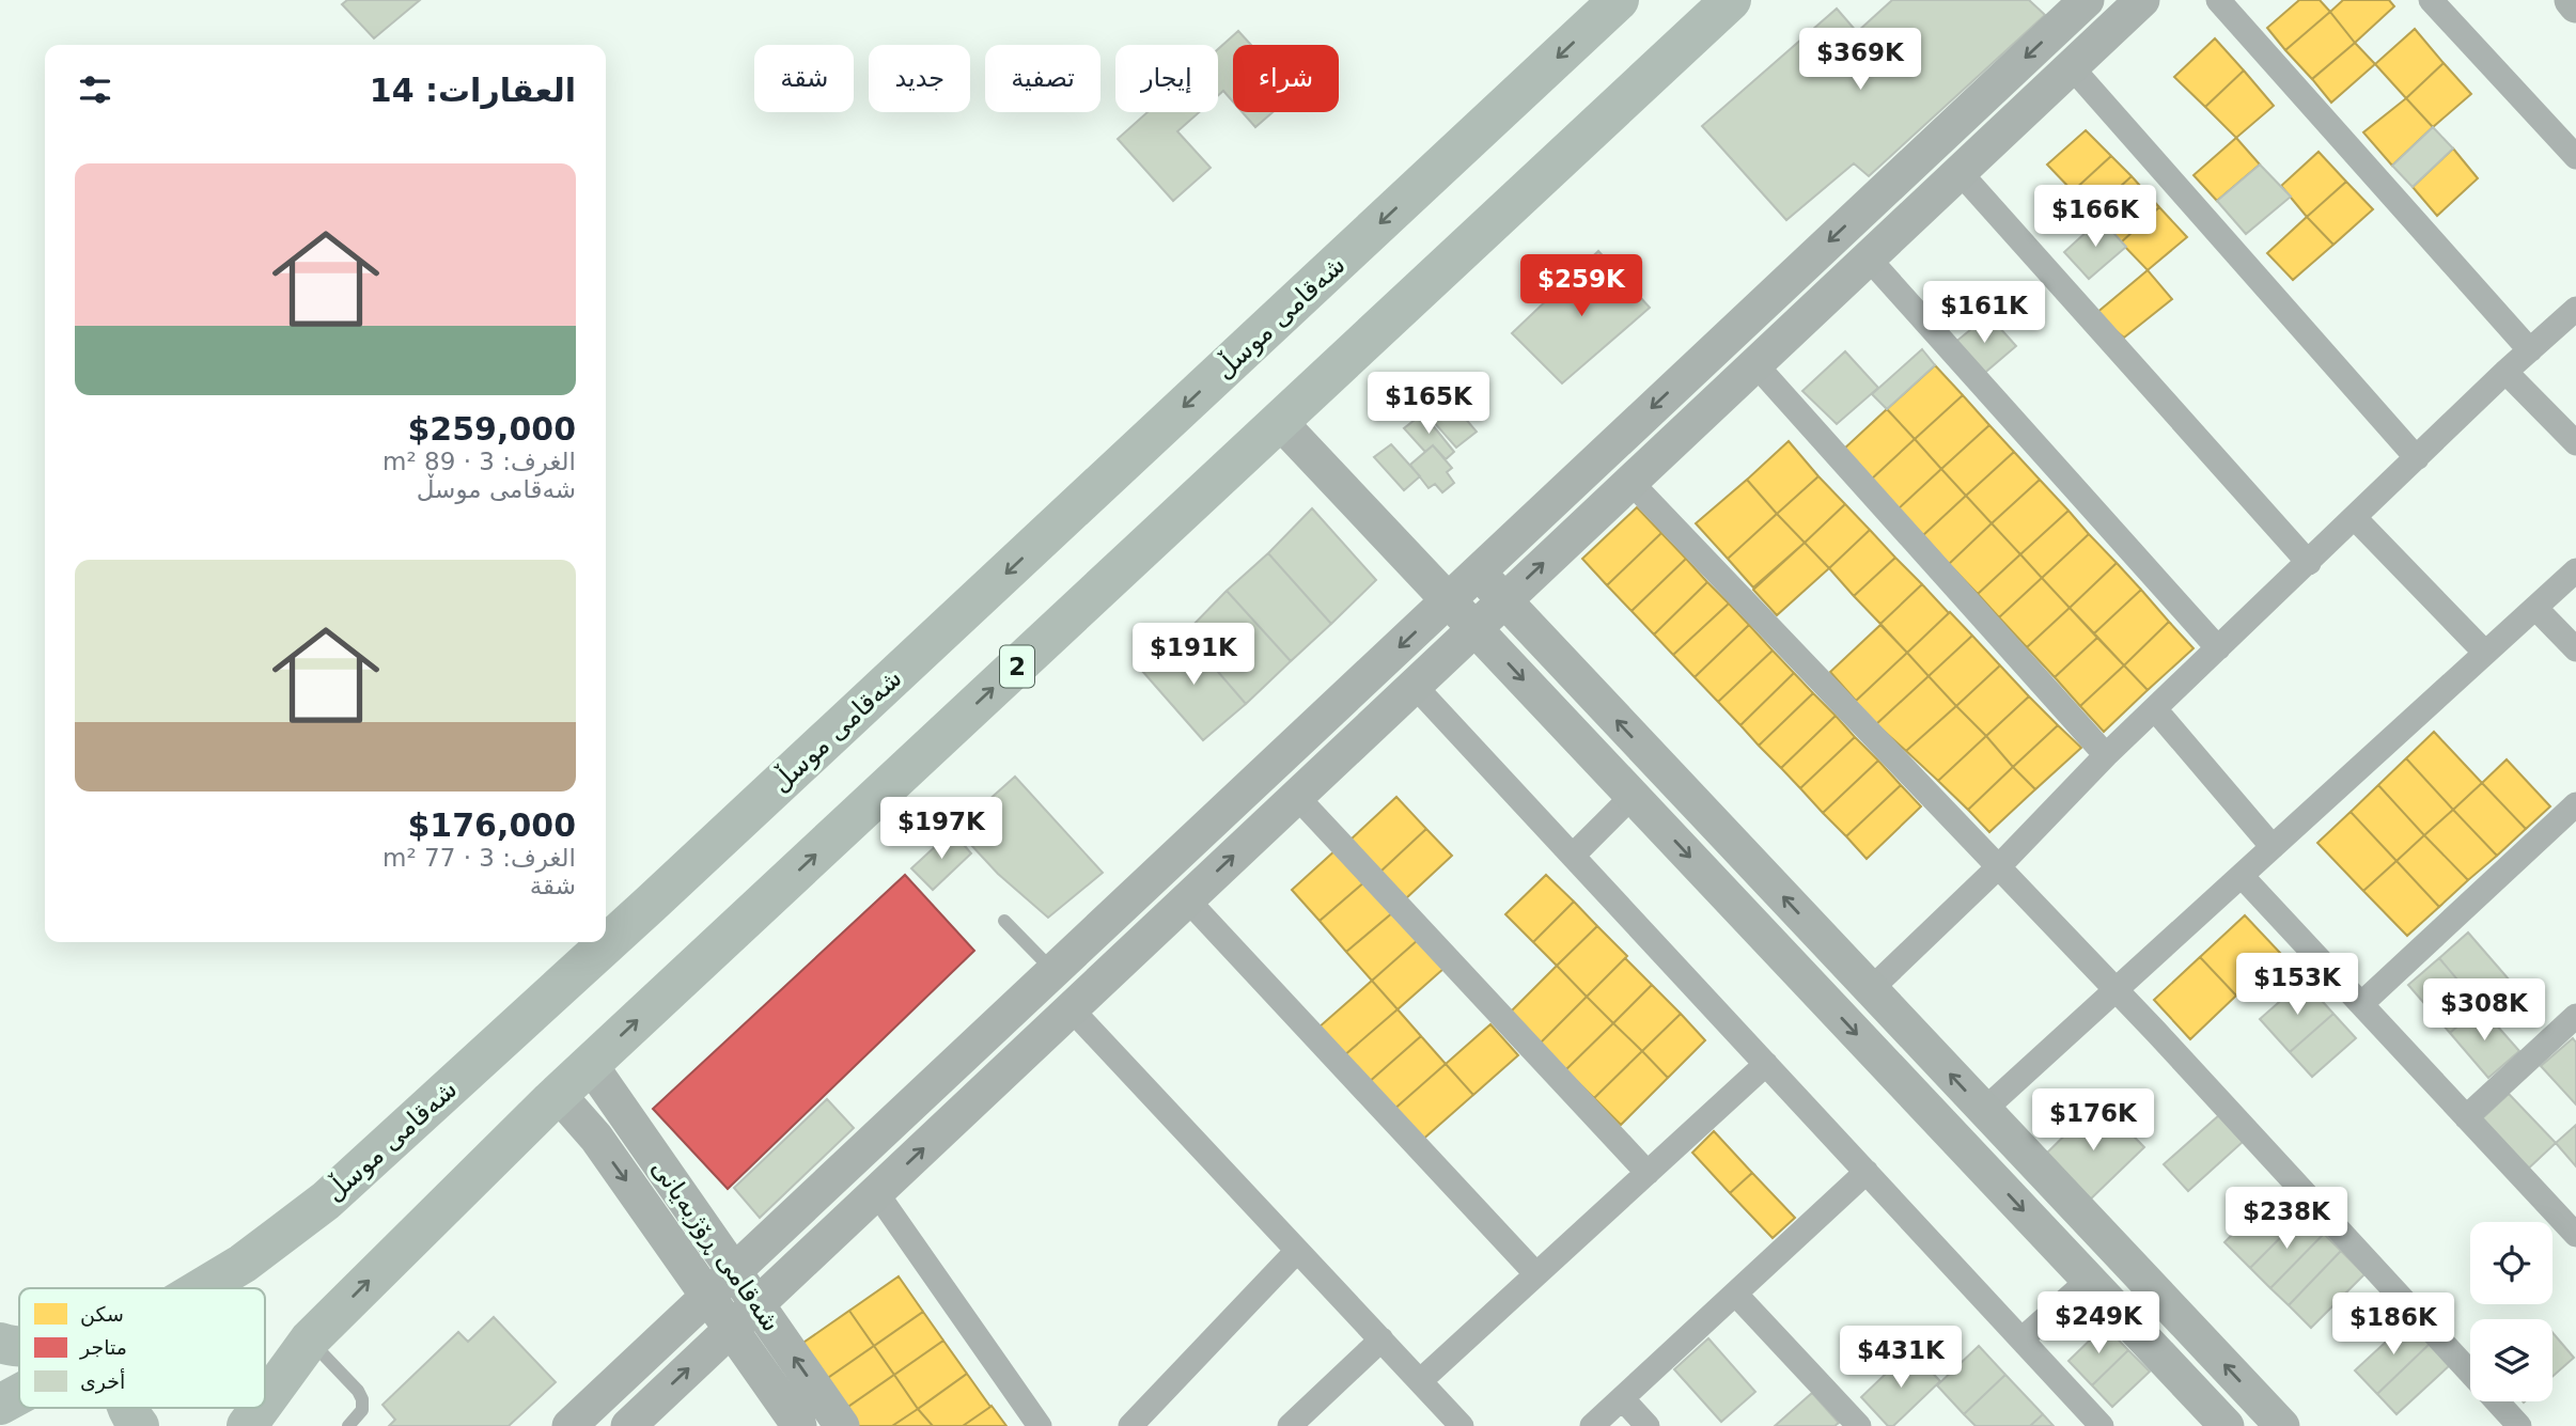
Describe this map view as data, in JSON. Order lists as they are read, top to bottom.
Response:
{
  "streets": {
    "highway": ["شەقامی موسڵ", "2"],
    "street": ["شەقامی ڕۆژبەیانی"]
  },
  "crossings": [
    ["2", "شەقامی ڕۆژبەیانی"]
  ],
  "legend": ["سكن", "متاجر", "أخرى"],
  "page": {
    "price": [
      "$369K",
      "$166K",
      "$259K",
      "$161K",
      "$165K",
      "$191K",
      "$197K",
      "$153K",
      "$308K",
      "$176K",
      "$238K",
      "$249K",
      "$186K",
      "$431K"
    ],
    "chip": [
      "شراء",
      "إيجار",
      "تصفية",
      "جديد",
      "شقة"
    ],
    "heading": "العقارات: 14",
    "list": [
      {
        "name": "$259,000",
        "note": "الغرف: 3 · 89 m² · شەقامی موسڵ"
      },
      {
        "name": "$176,000",
        "note": "الغرف: 3 · 77 m² · شقة"
      }
    ]
  }
}
